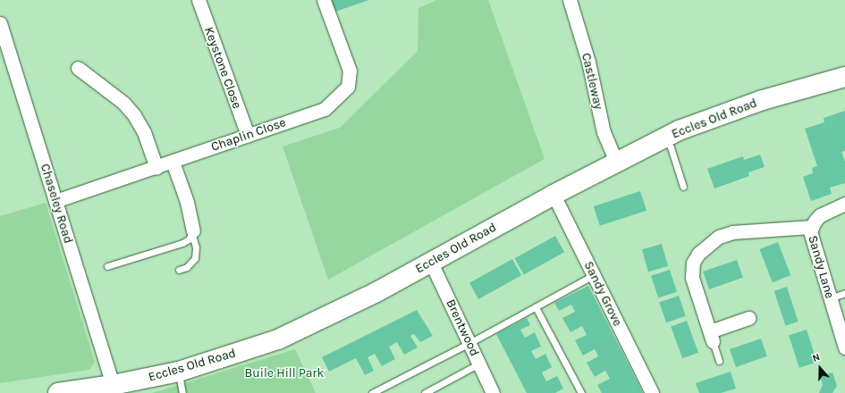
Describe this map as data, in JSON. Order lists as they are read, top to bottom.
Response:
{
  "streets": {
    "main road": ["Eccles Old Road"],
    "street": [
      "Keystone Close",
      "Castleway",
      "Chaplin Close",
      "Chaseley Road",
      "Sandy Lane",
      "Sandy Grove",
      "Brentwood"
    ]
  },
  "crossings": [
    ["Keystone Close", "Chaplin Close"],
    ["Castleway", "Eccles Old Road"],
    ["Eccles Old Road", "Chaseley Road"],
    ["Eccles Old Road", "Sandy Grove"],
    ["Eccles Old Road", "Brentwood"],
    ["Chaplin Close", "Chaseley Road"]
  ],
  "parks": ["Buile Hill Park"],
  "north": "top"
}
